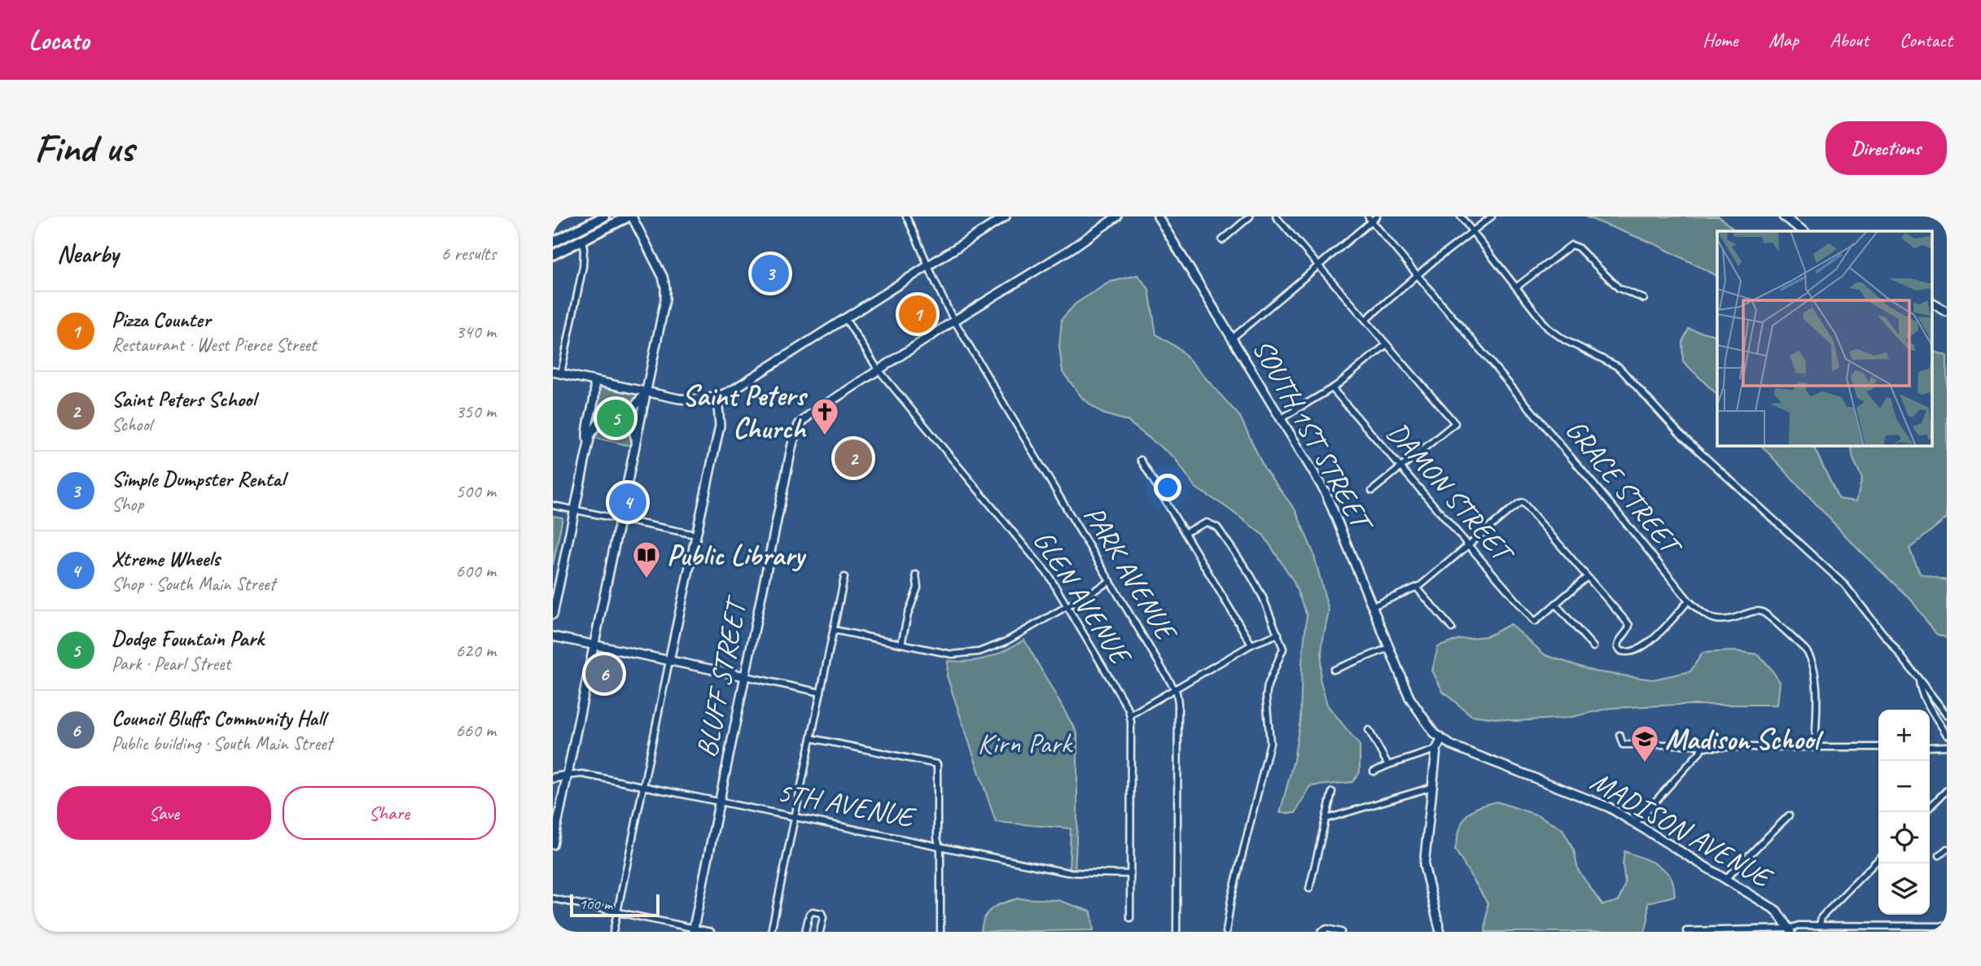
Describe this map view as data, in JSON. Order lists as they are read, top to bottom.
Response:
{
  "streets": {
    "main road": [
      "SOUTH 1ST STREET",
      "BLUFF STREET",
      "5TH AVENUE",
      "MADISON AVENUE"
    ],
    "street": [
      "GRACE STREET",
      "DAMON STREET",
      "PARK AVENUE",
      "GLEN AVENUE"
    ]
  },
  "crossings": [
    ["SOUTH 1ST STREET", "MADISON AVENUE"],
    ["GLEN AVENUE", "BLUFF STREET"],
    ["BLUFF STREET", "5TH AVENUE"]
  ],
  "parks": ["Kirn Park"],
  "places": {
    "church": ["Saint Peters Church"],
    "library": ["Public Library"],
    "school or university": ["Madison School"]
  },
  "scale_bar": "100 m",
  "page": {
    "header": "Locato",
    "nav": [
      "Home",
      "Map",
      "About",
      "Contact"
    ],
    "buttons": [
      "Directions",
      ["Save", "Share"]
    ],
    "title": "Find us",
    "heading": ["Nearby", "6 results"],
    "pins": [
      "3",
      "1",
      "5",
      "2",
      "4",
      "6"
    ],
    "list": [
      {
        "mark": "1",
        "name": "Pizza Counter",
        "note": "Restaurant · West Pierce Street",
        "value": "340 m"
      },
      {
        "mark": "2",
        "name": "Saint Peters School",
        "note": "School",
        "value": "350 m"
      },
      {
        "mark": "3",
        "name": "Simple Dumpster Rental",
        "note": "Shop",
        "value": "500 m"
      },
      {
        "mark": "4",
        "name": "Xtreme Wheels",
        "note": "Shop · South Main Street",
        "value": "600 m"
      },
      {
        "mark": "5",
        "name": "Dodge Fountain Park",
        "note": "Park · Pearl Street",
        "value": "620 m"
      },
      {
        "mark": "6",
        "name": "Council Bluffs Community Hall",
        "note": "Public building · South Main Street",
        "value": "660 m"
      }
    ],
    "map_buttons": ["+", "−"],
    "scale": "100 m"
  }
}
